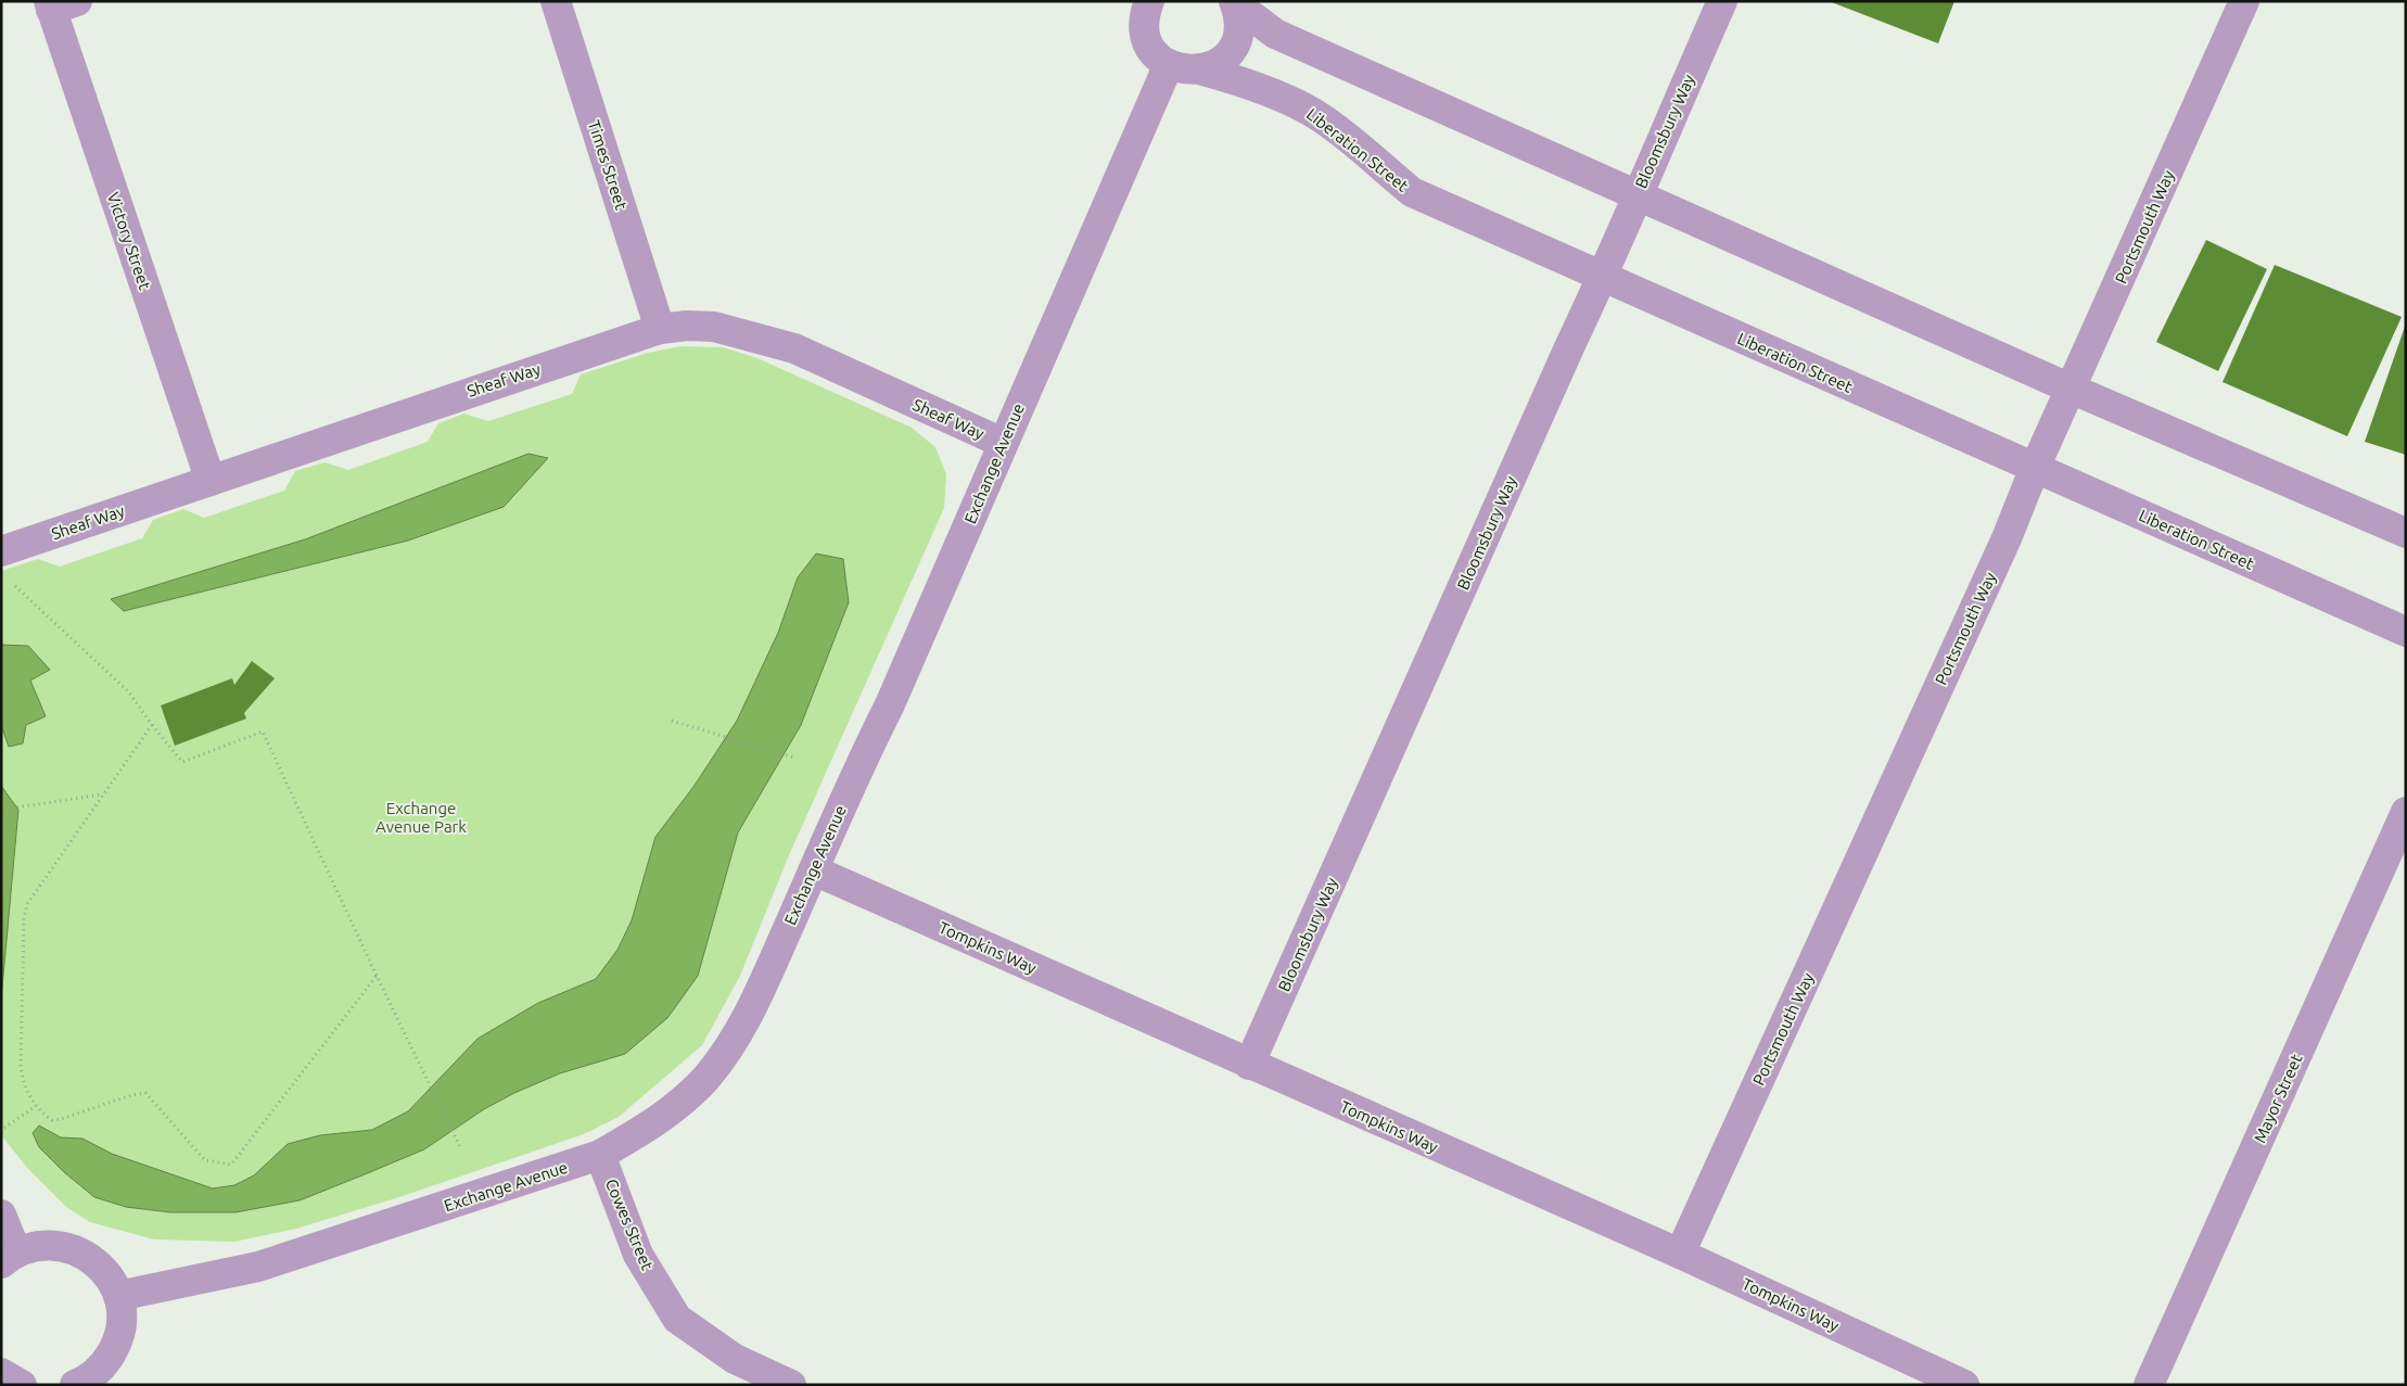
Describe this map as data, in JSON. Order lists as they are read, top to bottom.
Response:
{
  "streets": {
    "street": [
      "Bloomsbury Way",
      "Liberation Street",
      "Times Street",
      "Portsmouth Way",
      "Victory Street",
      "Sheaf Way",
      "Exchange Avenue",
      "Tompkins Way",
      "Mayor Street",
      "Cowes Street"
    ]
  },
  "crossings": [
    ["Bloomsbury Way", "Liberation Street"],
    ["Bloomsbury Way", "Tompkins Way"],
    ["Liberation Street", "Portsmouth Way"],
    ["Liberation Street", "Exchange Avenue"],
    ["Times Street", "Sheaf Way"],
    ["Portsmouth Way", "Tompkins Way"],
    ["Victory Street", "Sheaf Way"],
    ["Sheaf Way", "Exchange Avenue"],
    ["Exchange Avenue", "Tompkins Way"],
    ["Exchange Avenue", "Cowes Street"]
  ],
  "parks": ["Exchange Avenue Park"]
}
